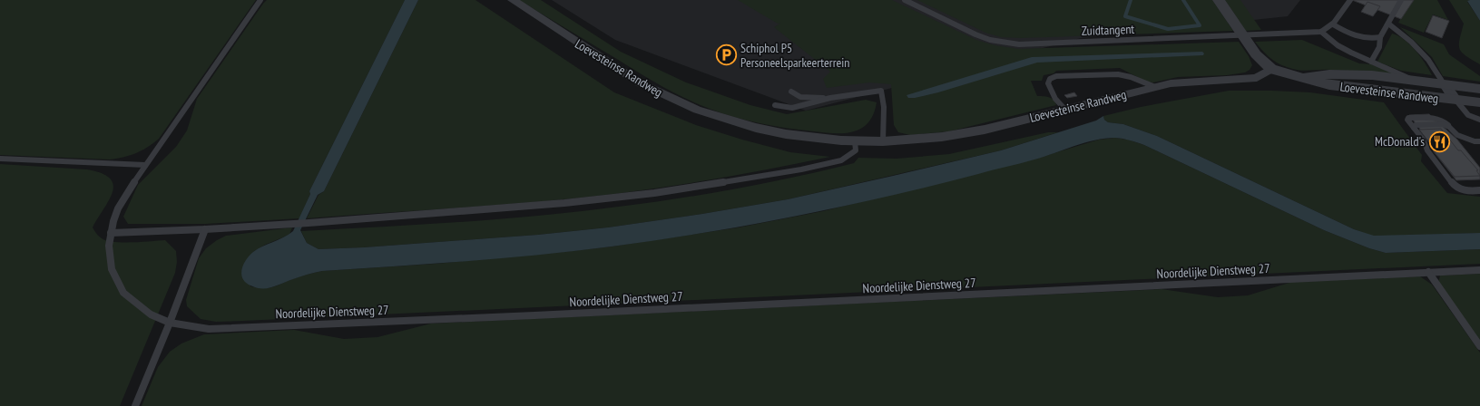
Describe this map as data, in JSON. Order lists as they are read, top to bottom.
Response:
{
  "streets": {
    "street": ["Loevesteinse Randweg"],
    "lane": ["Zuidtangent", "Noordelijke Dienstweg 27"]
  },
  "crossings": [
    ["Zuidtangent", "Loevesteinse Randweg"]
  ],
  "places": {
    "parking": ["Schiphol P5 Personeelsparkeerterrein"],
    "restaurant": ["McDonald's"]
  }
}
